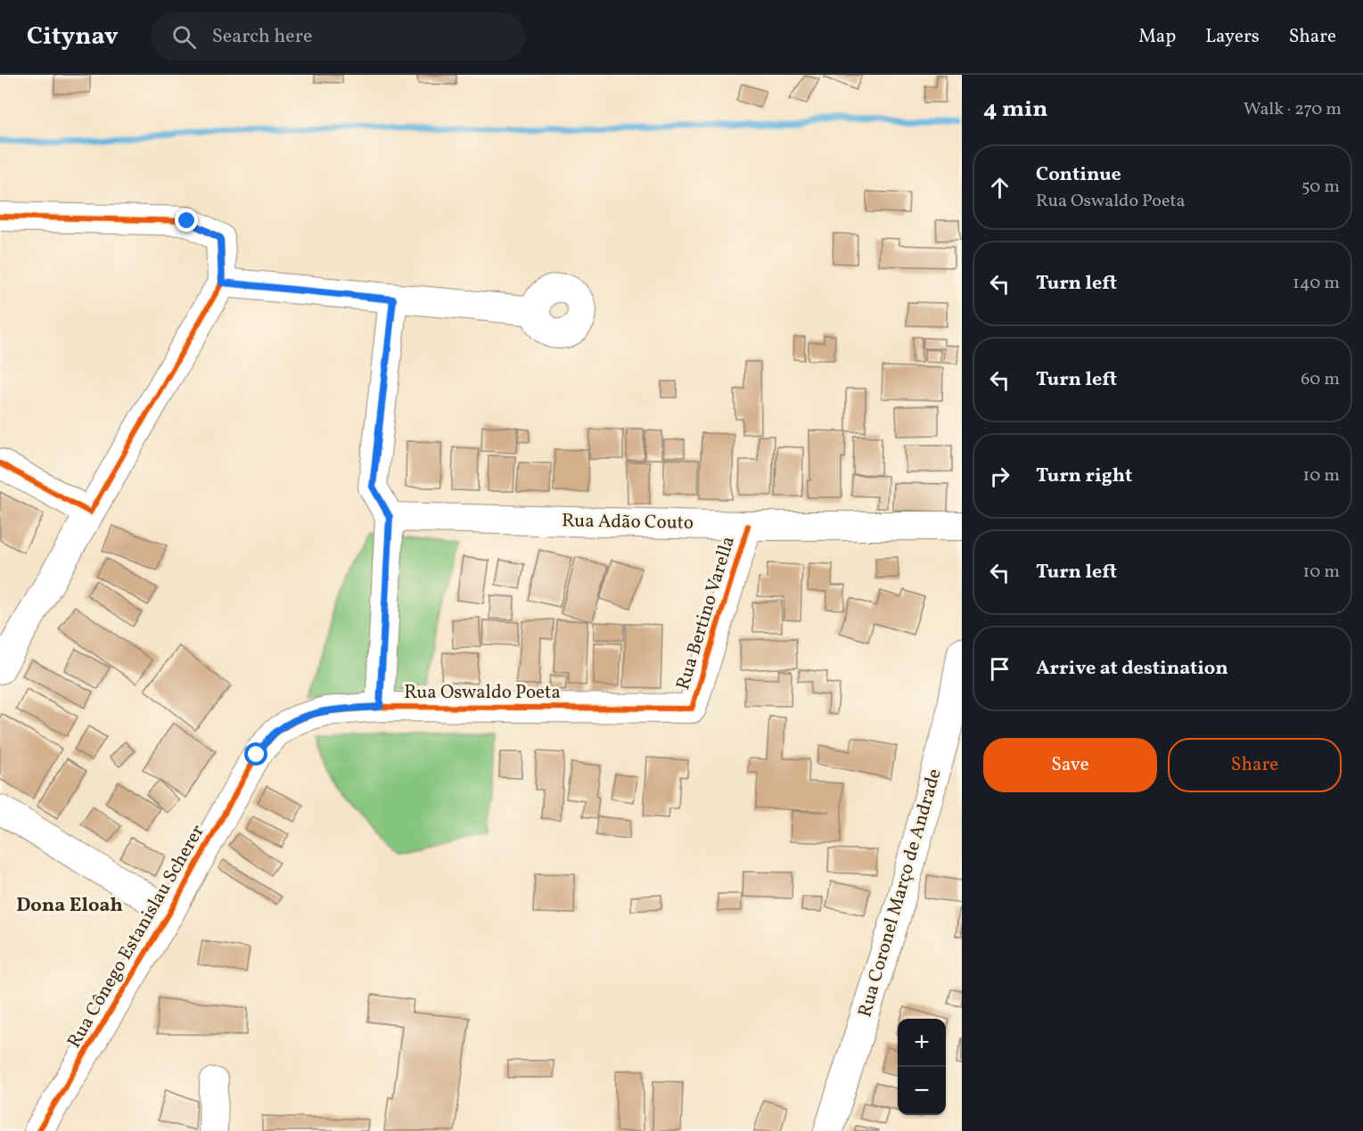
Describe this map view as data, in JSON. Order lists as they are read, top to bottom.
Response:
{
  "streets": {
    "street": [
      "Rua Adão Couto",
      "Rua Bertino Varella",
      "Rua Oswaldo Poeta",
      "Rua Coronel Março de Andrade",
      "Rua Cônego Estanislau Scherer"
    ]
  },
  "crossings": [
    ["Rua Adão Couto", "Rua Bertino Varella"],
    ["Rua Bertino Varella", "Rua Oswaldo Poeta"],
    ["Rua Oswaldo Poeta", "Rua Cônego Estanislau Scherer"]
  ],
  "districts": ["Dona Eloah"],
  "page": {
    "header": "Citynav",
    "search": "Search here",
    "nav": ["Map", "Layers", "Share"],
    "heading": ["4 min", "Walk · 270 m"],
    "list": [
      ["Continue", "Rua Oswaldo Poeta", "50 m"],
      ["Turn left", "140 m"],
      ["Turn left", "60 m"],
      ["Turn right", "10 m"],
      ["Turn left", "10 m"],
      "Arrive at destination"
    ],
    "buttons": ["Save", "Share"],
    "map_buttons": ["+", "−"]
  }
}
